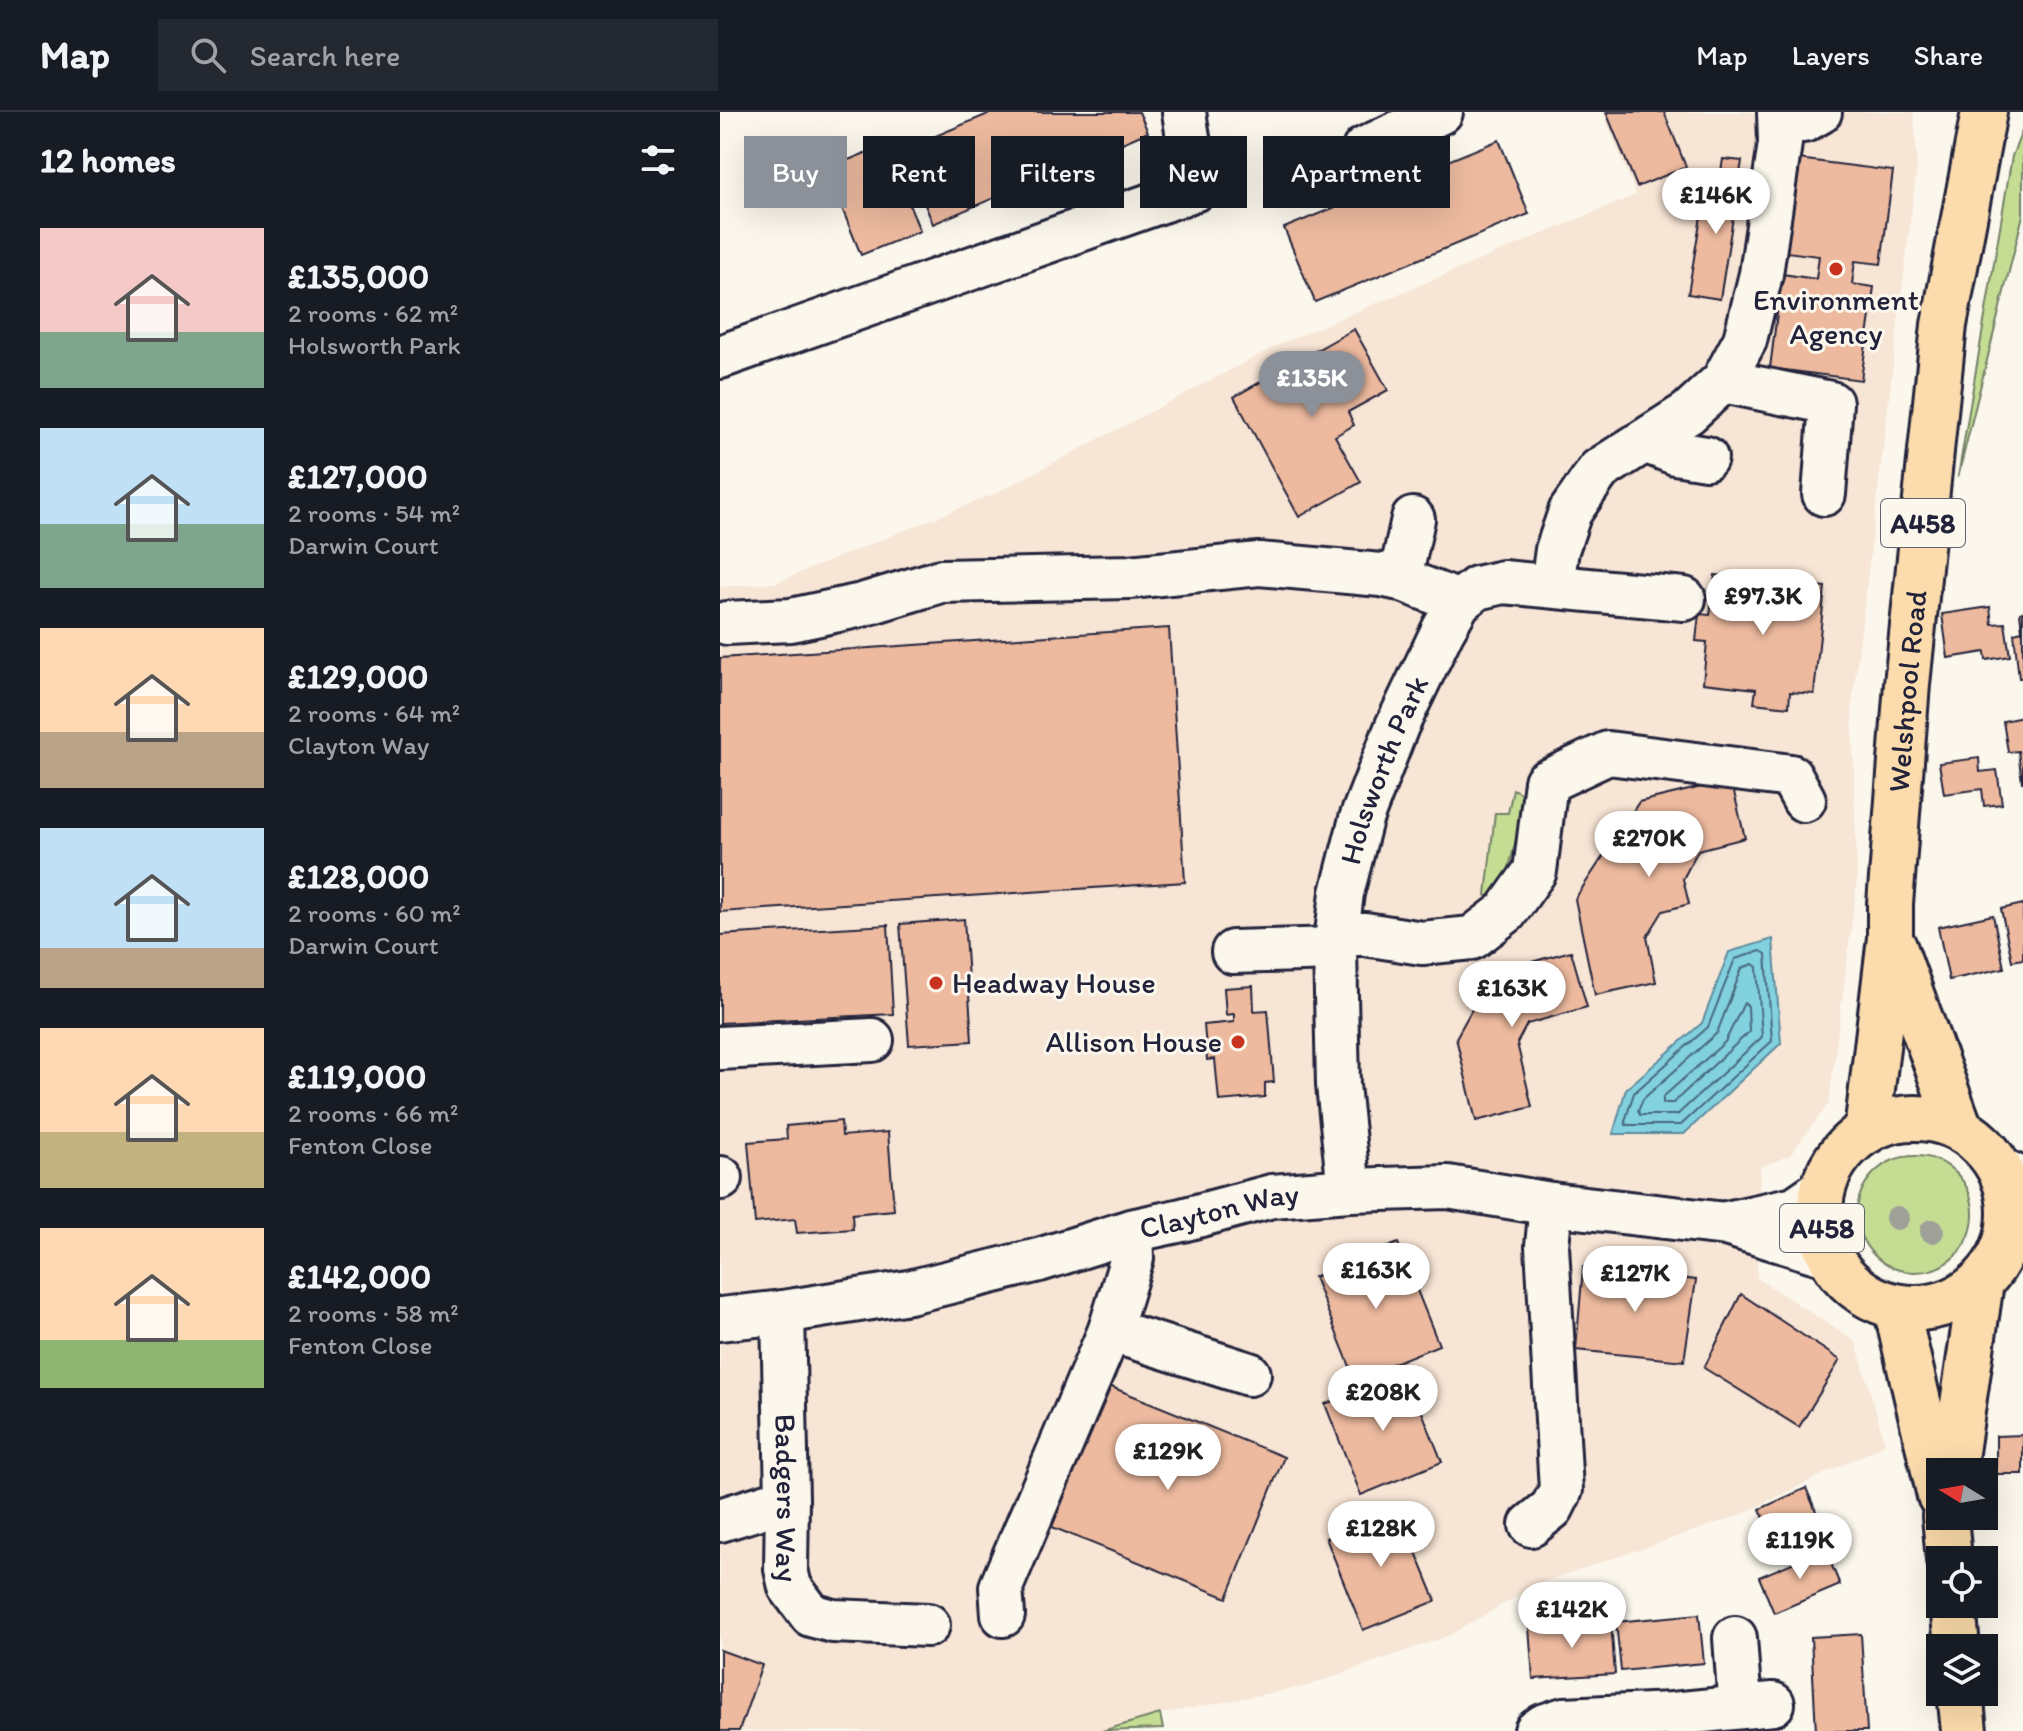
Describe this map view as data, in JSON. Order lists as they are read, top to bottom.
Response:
{
  "streets": {
    "main road": ["A458", "Welshpool Road"],
    "street": ["Holsworth Park", "Clayton Way", "Badgers Way"]
  },
  "crossings": [
    ["Welshpool Road", "Clayton Way"],
    ["Holsworth Park", "Clayton Way"],
    ["Clayton Way", "Badgers Way"]
  ],
  "places": ["Environment Agency", "Headway House", "Allison House"],
  "north": "left",
  "page": {
    "header": "Map",
    "search": "Search here",
    "nav": ["Map", "Layers", "Share"],
    "heading": "12 homes",
    "chip": [
      "Buy",
      "Rent",
      "Filters",
      "New",
      "Apartment"
    ],
    "price": [
      "£146K",
      "£135K",
      "£97.3K",
      "£270K",
      "£163K",
      "£163K",
      "£127K",
      "£208K",
      "£129K",
      "£128K",
      "£119K",
      "£142K"
    ],
    "list": [
      {
        "name": "£135,000",
        "note": "2 rooms · 62 m² · Holsworth Park"
      },
      {
        "name": "£127,000",
        "note": "2 rooms · 54 m² · Darwin Court"
      },
      {
        "name": "£129,000",
        "note": "2 rooms · 64 m² · Clayton Way"
      },
      {
        "name": "£128,000",
        "note": "2 rooms · 60 m² · Darwin Court"
      },
      {
        "name": "£119,000",
        "note": "2 rooms · 66 m² · Fenton Close"
      },
      {
        "name": "£142,000",
        "note": "2 rooms · 58 m² · Fenton Close"
      }
    ]
  }
}
